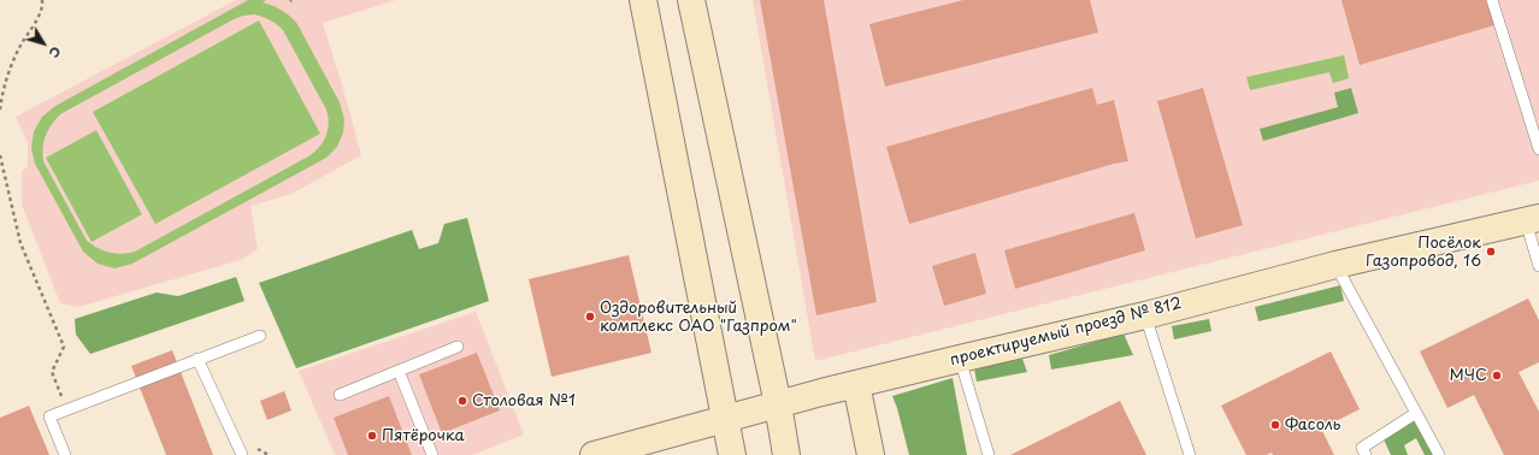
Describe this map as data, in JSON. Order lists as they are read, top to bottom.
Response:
{
  "streets": {
    "main road": ["проектируемый проезд № 812"]
  },
  "places": [
    "Посёлок Газопровод, 16",
    "Оздоровительный комплекс ОАО \"Газпром\"",
    "МЧС",
    "Столовая №1",
    "Фасоль",
    "Пятёрочка"
  ],
  "north": "bottom right"
}
